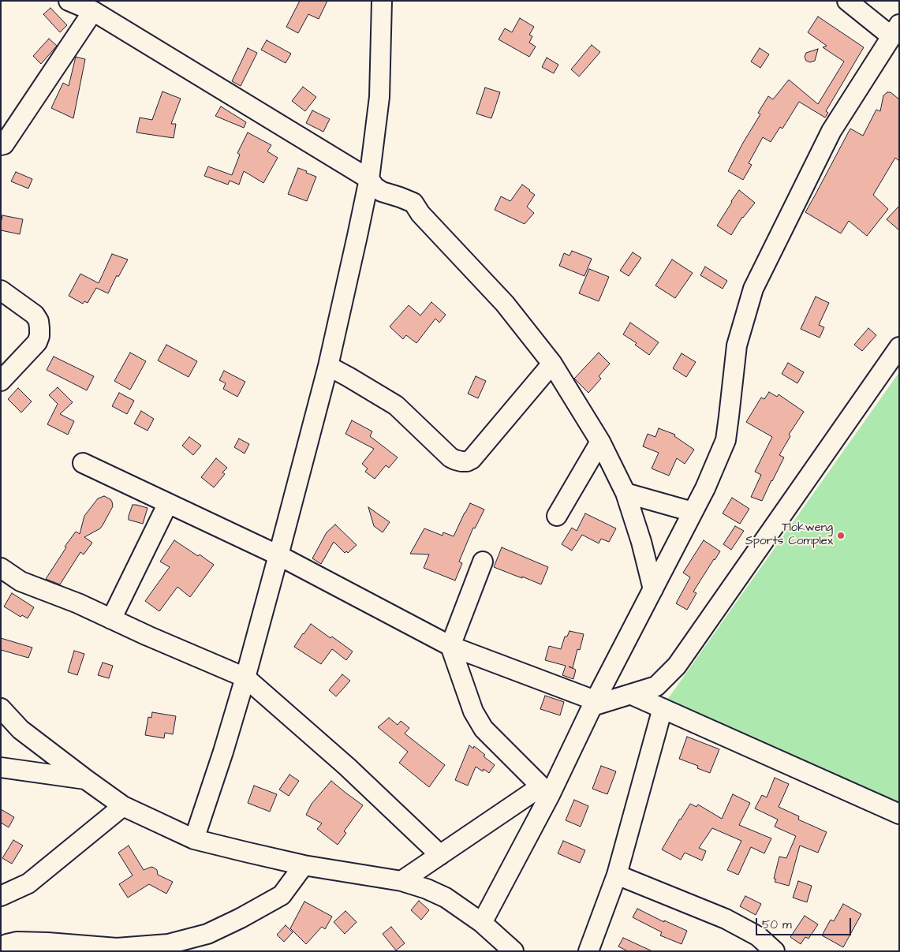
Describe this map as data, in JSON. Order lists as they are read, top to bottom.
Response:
{
  "places": ["Tlokweng Sports Complex"],
  "scale_bar": "50 m"
}
